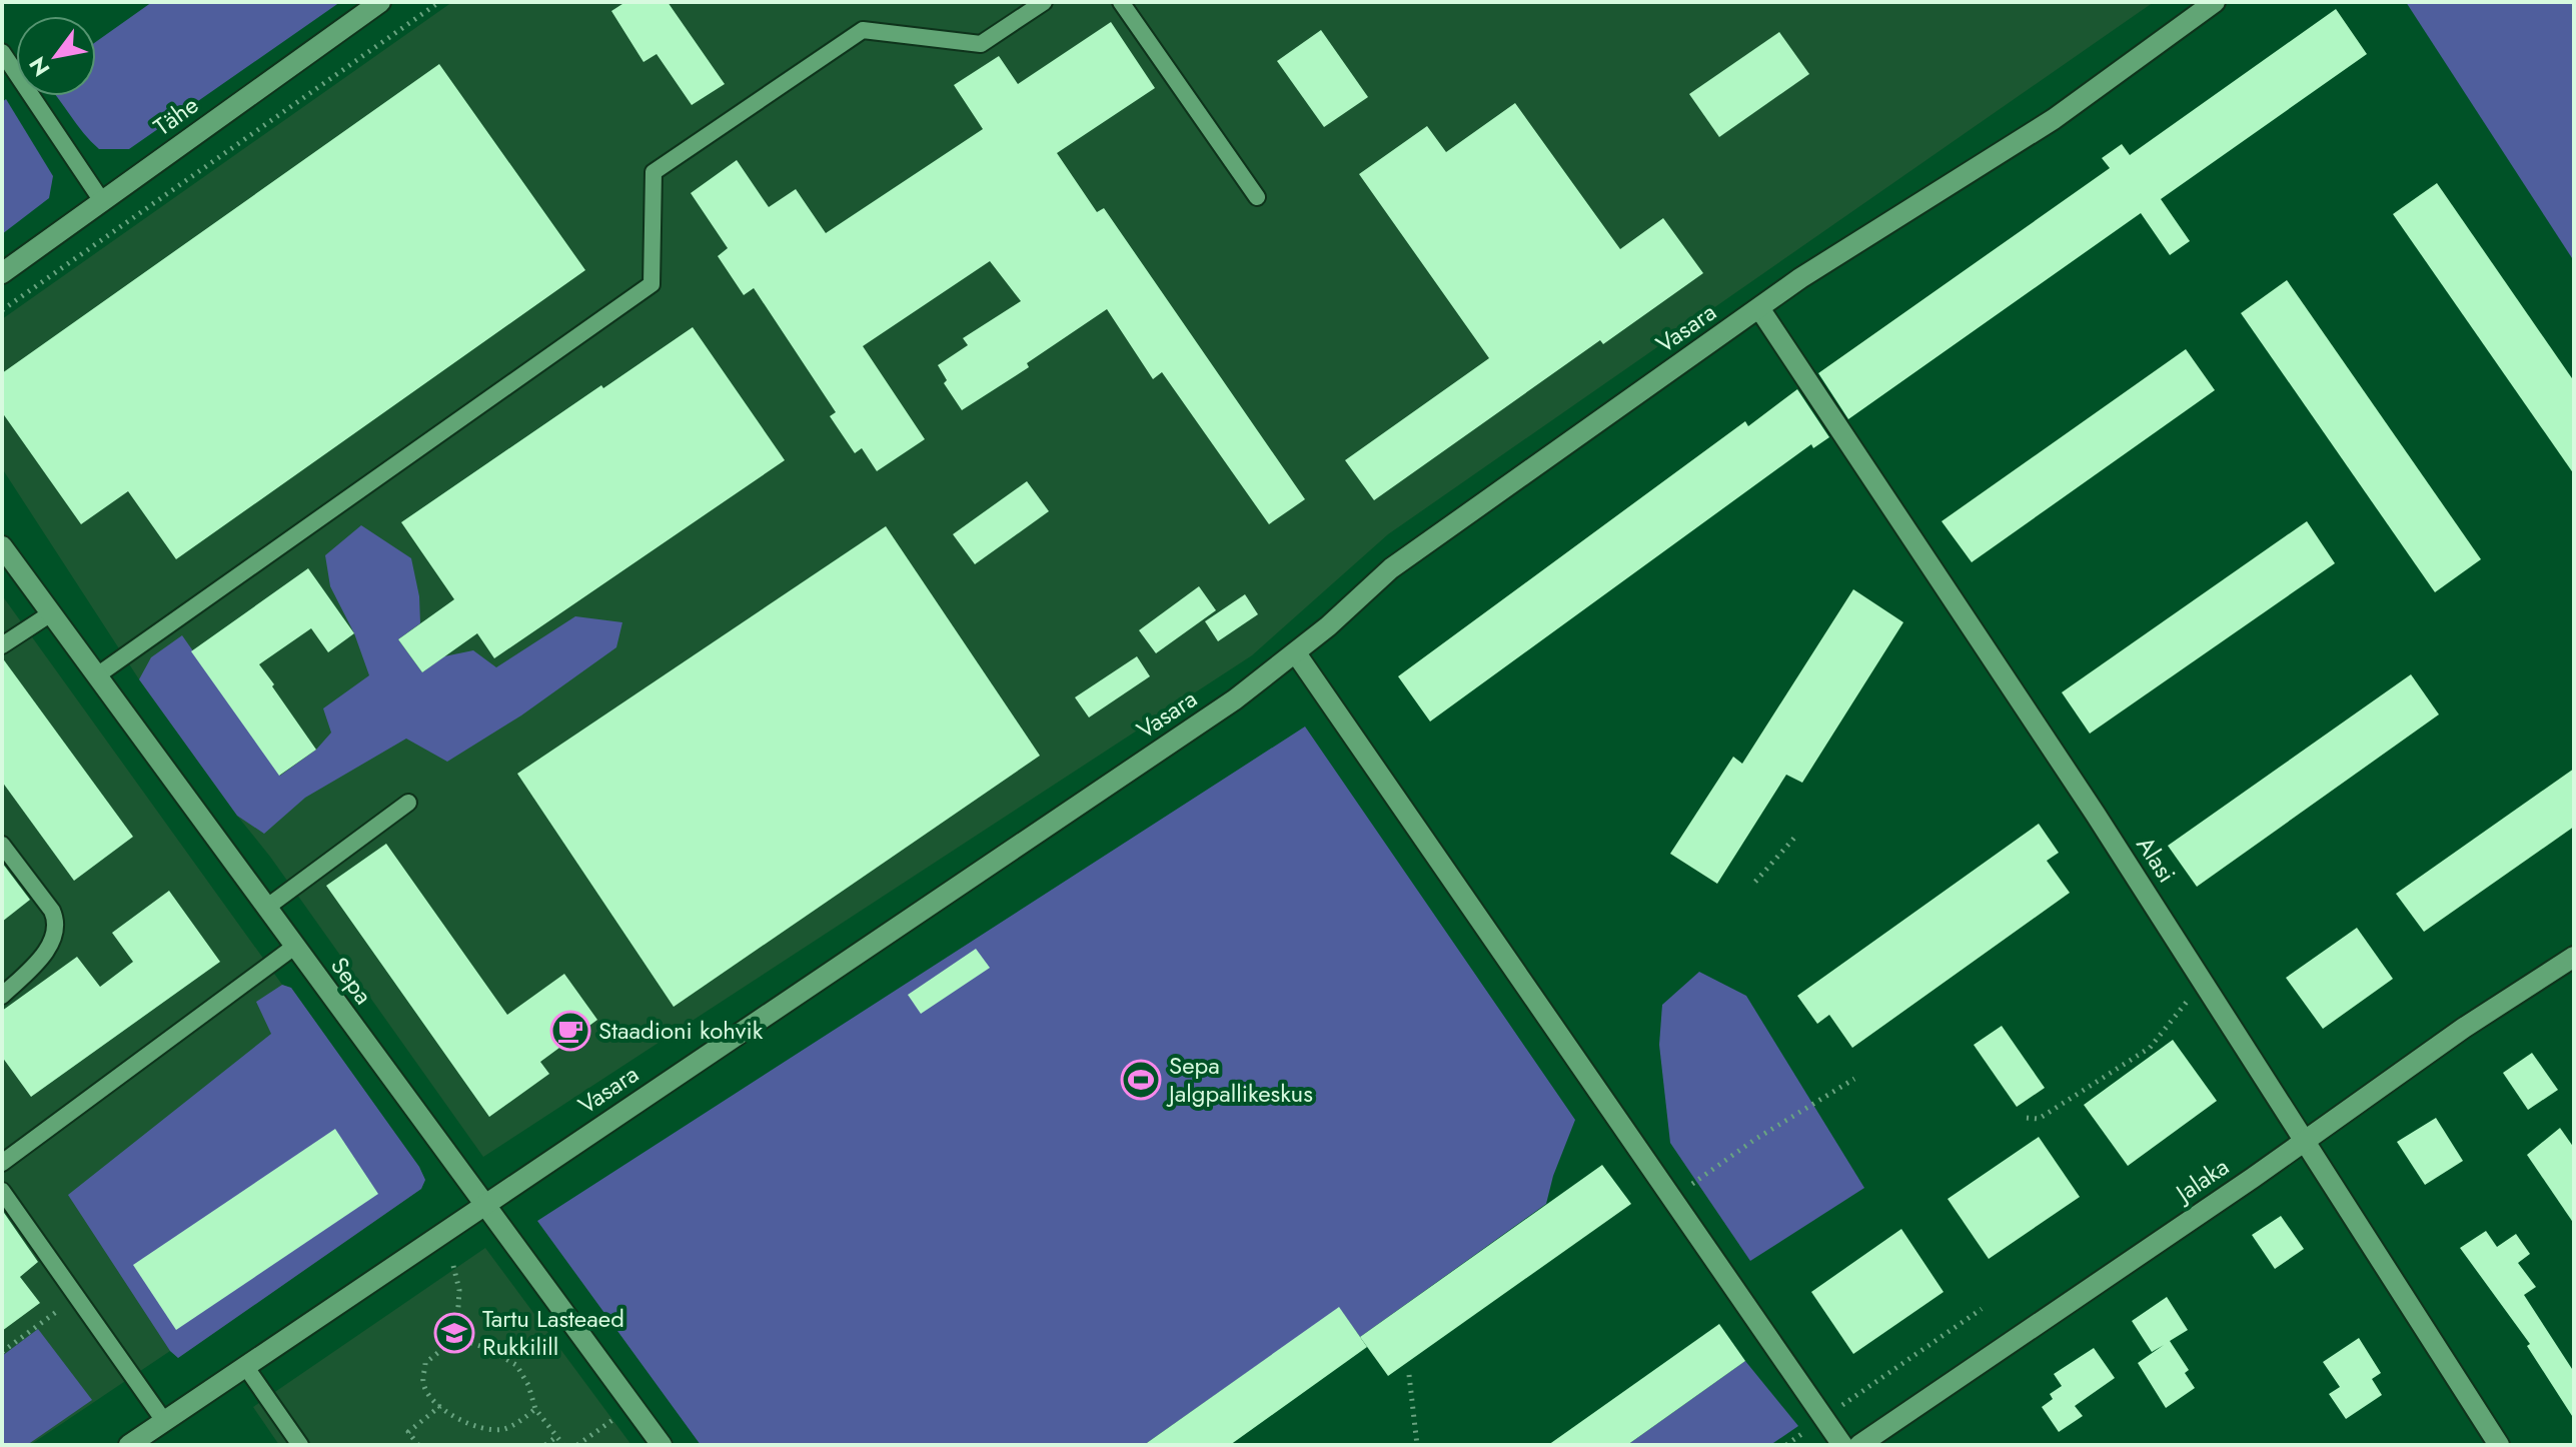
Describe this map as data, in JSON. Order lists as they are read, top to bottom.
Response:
{
  "streets": {
    "street": [
      "Tähe",
      "Vasara",
      "Alasi",
      "Sepa",
      "Jalaka"
    ]
  },
  "crossings": [
    ["Vasara", "Alasi"],
    ["Vasara", "Sepa"],
    ["Alasi", "Jalaka"]
  ],
  "places": {
    "cafe": ["Staadioni kohvik"],
    "sports": ["Sepa Jalgpallikeskus"],
    "school or university": ["Tartu Lasteaed Rukkilill"]
  },
  "north": "bottom left"
}
